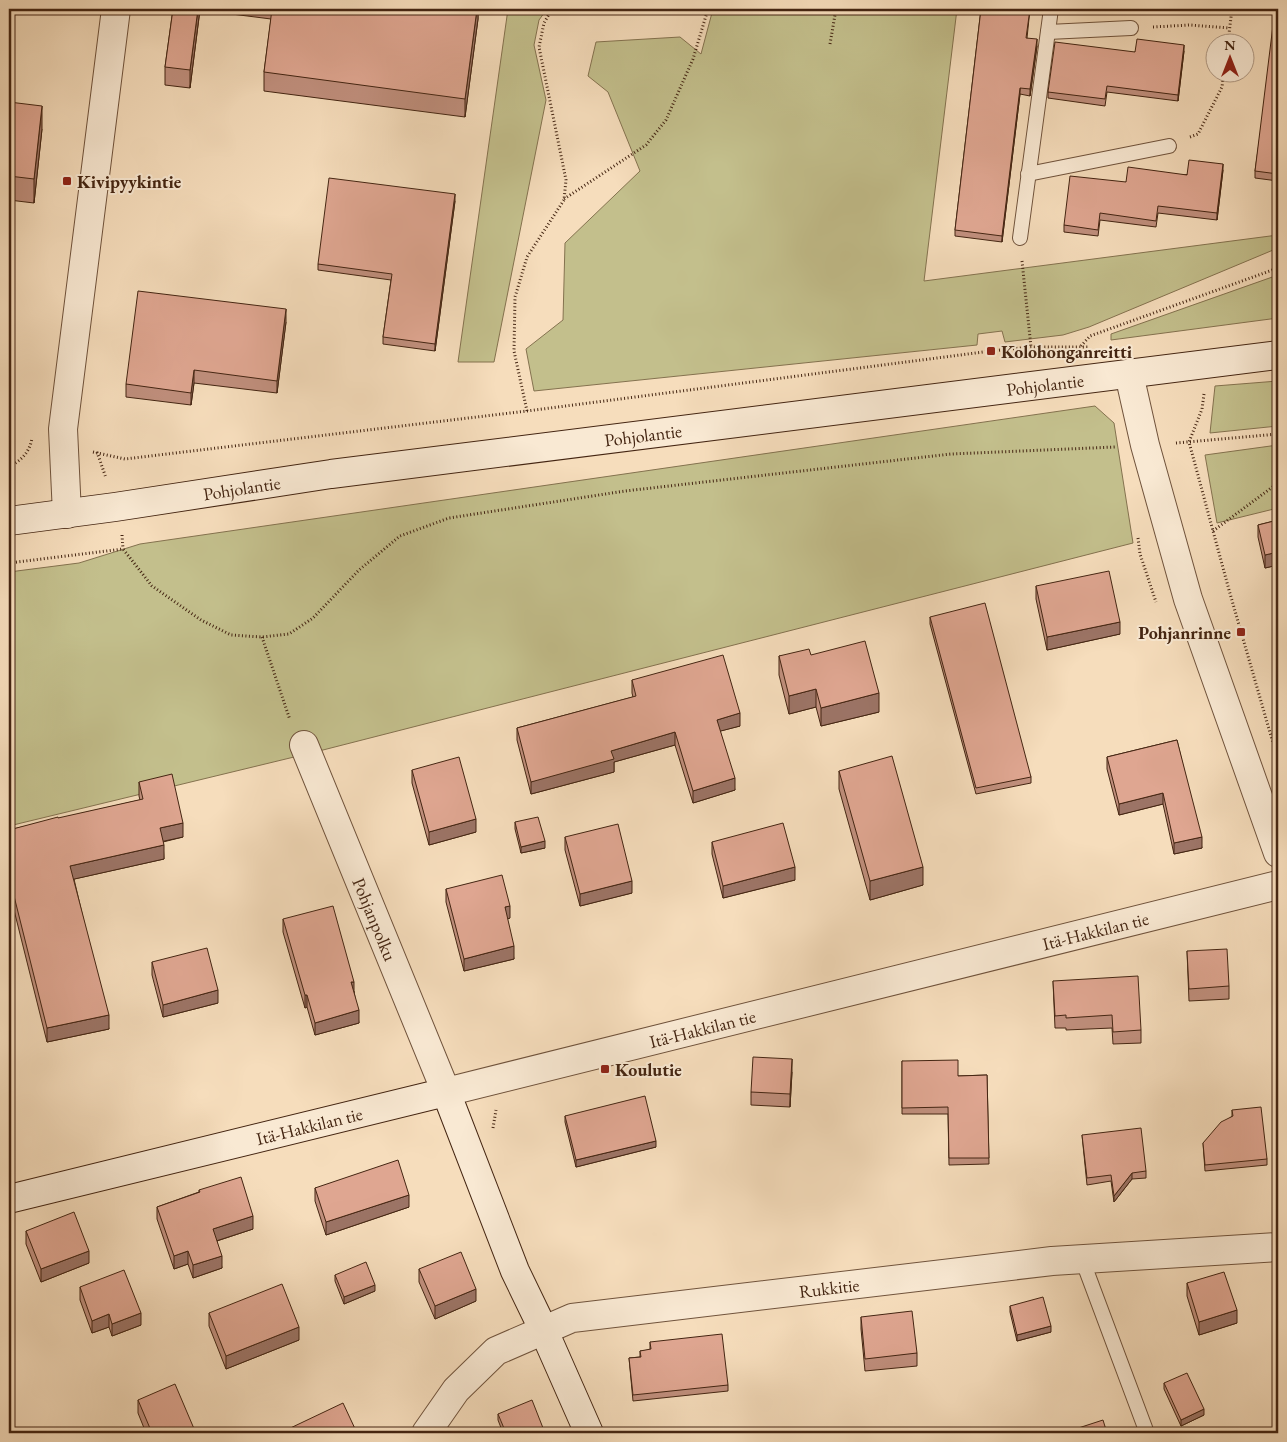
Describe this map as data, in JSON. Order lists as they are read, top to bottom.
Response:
{
  "streets": {
    "street": [
      "Pohjolantie",
      "Pohjanpolku",
      "Itä-Hakkilan tie",
      "Rukkitie"
    ]
  },
  "crossings": [
    ["Pohjanpolku", "Itä-Hakkilan tie"]
  ],
  "places": {
    "transit": [
      "Kivipyykintie",
      "Kolohonganreitti",
      "Pohjanrinne",
      "Koulutie"
    ]
  },
  "north": "top"
}
